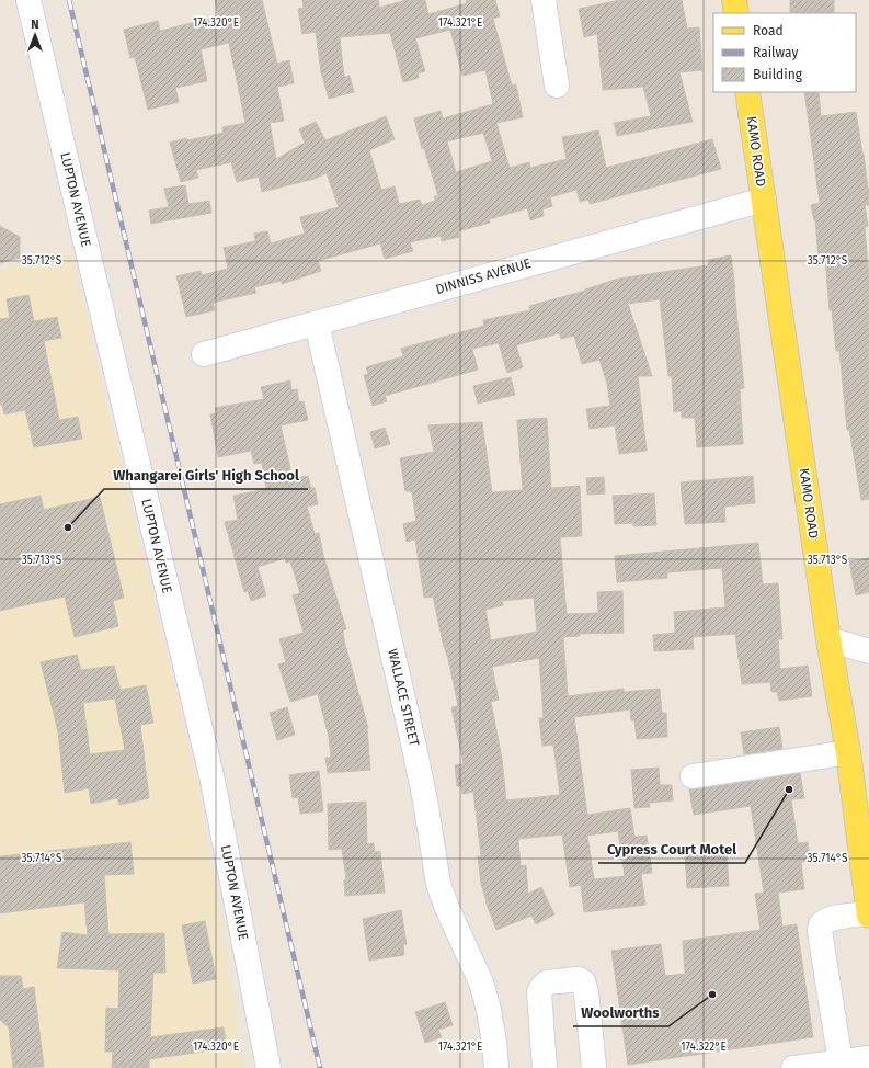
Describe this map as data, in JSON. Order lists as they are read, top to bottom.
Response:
{
  "streets": {
    "main road": ["KAMO ROAD"],
    "street": ["LUPTON AVENUE", "DINNISS AVENUE", "WALLACE STREET"]
  },
  "crossings": [
    ["KAMO ROAD", "DINNISS AVENUE"],
    ["DINNISS AVENUE", "WALLACE STREET"]
  ],
  "places": ["Whangarei Girls' High School", "Cypress Court Motel", "Woolworths"],
  "legend": ["Road", "Railway", "Building"],
  "north": "top",
  "coordinates": [
    "174.320°E",
    "174.321°E",
    "35.712°S",
    "35.713°S",
    "35.714°S",
    "174.322°E"
  ]
}
